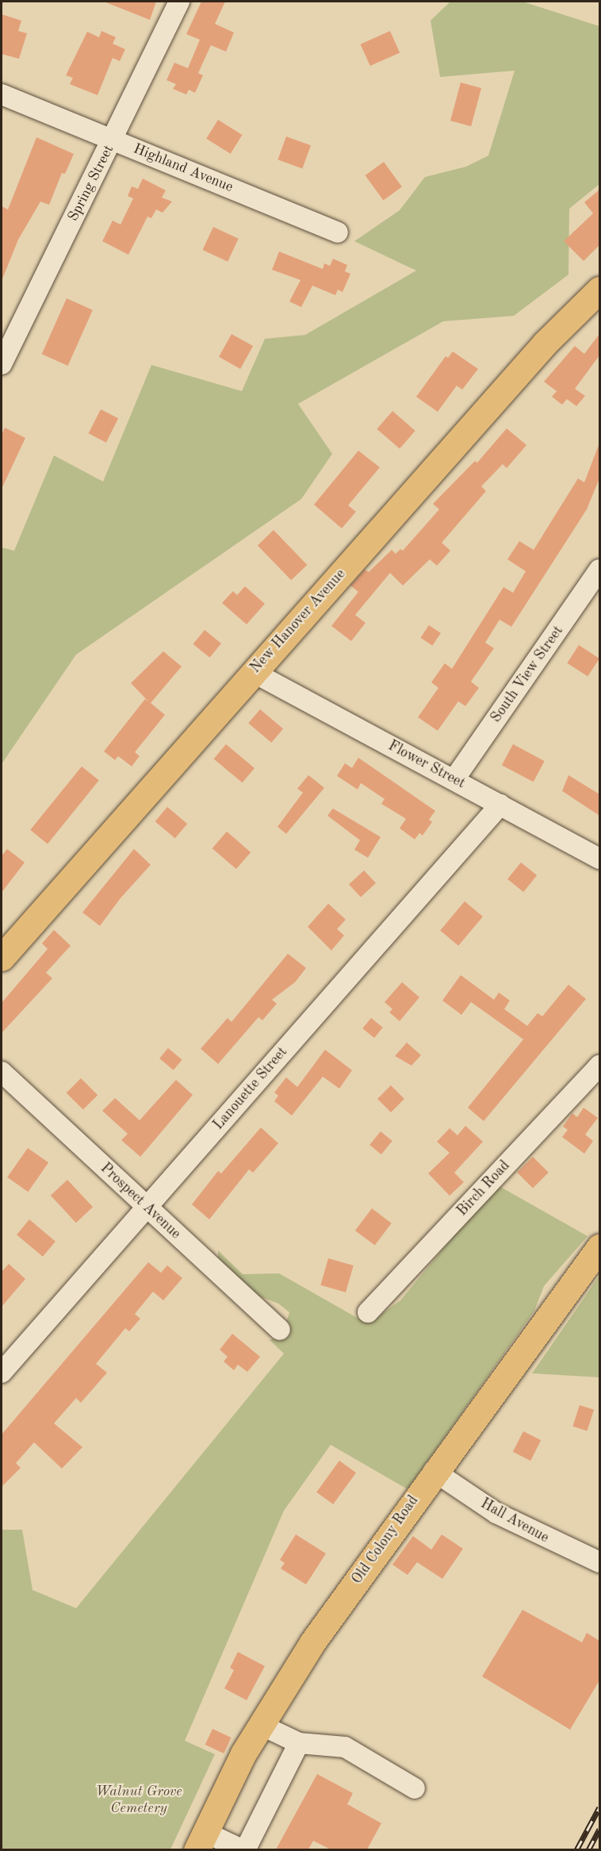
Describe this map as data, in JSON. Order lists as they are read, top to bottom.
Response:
{
  "streets": {
    "main road": ["New Hanover Avenue", "Old Colony Road"],
    "street": [
      "Highland Avenue",
      "Spring Street",
      "South View Street",
      "Flower Street",
      "Lanouette Street",
      "Birch Road",
      "Prospect Avenue",
      "Hall Avenue"
    ]
  },
  "crossings": [
    ["Highland Avenue", "Spring Street"],
    ["New Hanover Avenue", "Flower Street"],
    ["South View Street", "Flower Street"],
    ["Flower Street", "Lanouette Street"],
    ["Lanouette Street", "Prospect Avenue"],
    ["Hall Avenue", "Old Colony Road"]
  ],
  "parks": ["Walnut Grove Cemetery"]
}
